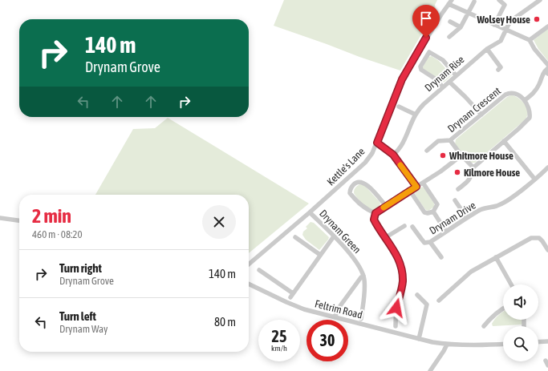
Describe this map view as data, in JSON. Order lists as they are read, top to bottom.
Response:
{
  "streets": {
    "street": [
      "Drynam Rise",
      "Drynam Crescent",
      "Kettle's Lane",
      "Drynam Drive",
      "Drynam Green",
      "Feltrim Road"
    ]
  },
  "crossings": [
    ["Kettle's Lane", "Drynam Green"]
  ],
  "places": ["Wolsey House", "Whitmore House", "Kilmore House"],
  "page": {
    "turn": ["140 m", "Drynam Grove"],
    "heading": ["2 min", "460 m · 08:20"],
    "list": [
      {
        "name": "Turn right",
        "note": "Drynam Grove",
        "value": "140 m"
      },
      {
        "name": "Turn left",
        "note": "Drynam Way",
        "value": "80 m"
      }
    ],
    "speed": "25 km/h",
    "limit": "30"
  }
}
